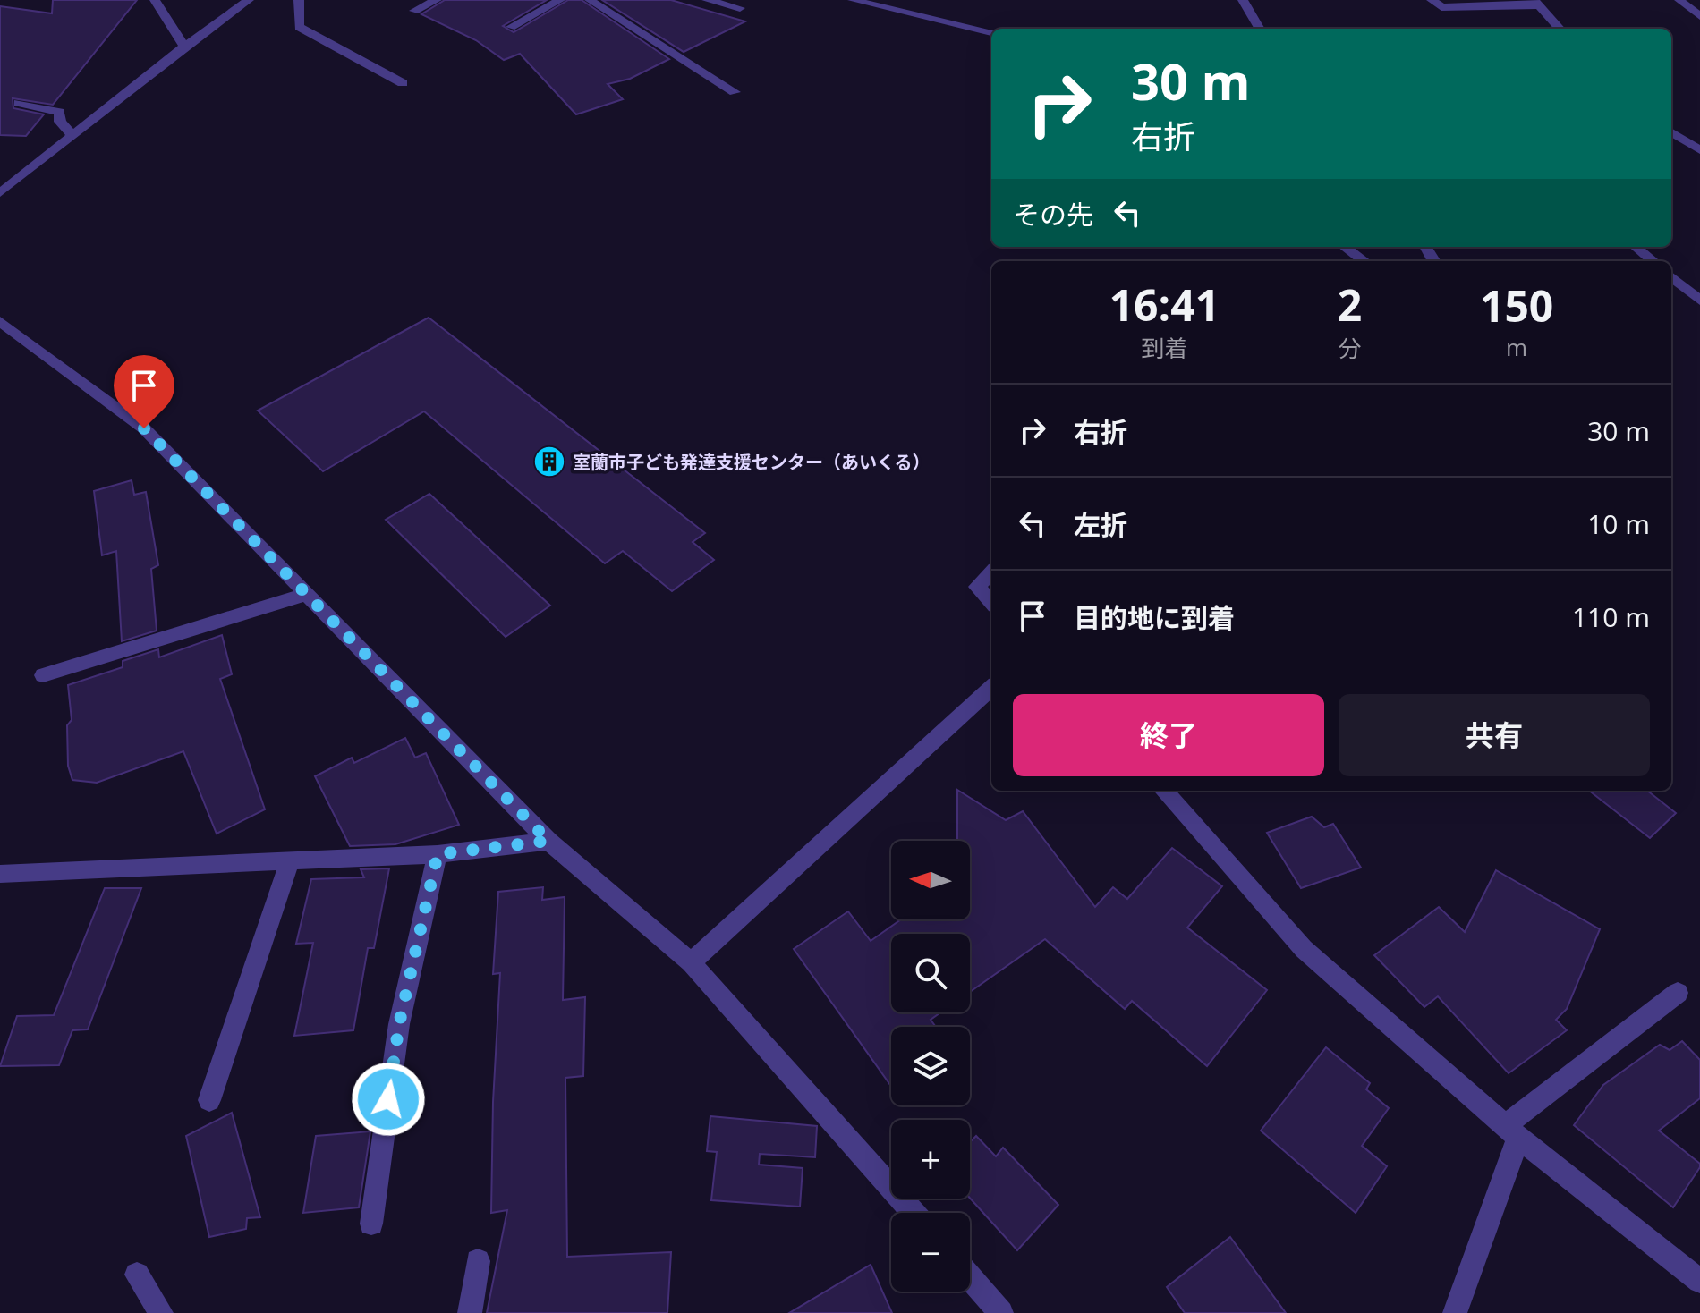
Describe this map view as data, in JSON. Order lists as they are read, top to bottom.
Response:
{
  "places": {
    "building": ["室蘭市子ども発達支援センター（あいくる）"]
  },
  "north": "left",
  "page": {
    "turn": ["30 m", "右折"],
    "then": "その先",
    "eta": [
      "16:41",
      "到着",
      "2",
      "分",
      "150",
      "m"
    ],
    "list": [
      {
        "name": "右折",
        "value": "30 m"
      },
      {
        "name": "左折",
        "value": "10 m"
      },
      {
        "name": "目的地に到着",
        "value": "110 m"
      }
    ],
    "buttons": ["終了", "共有"],
    "map_buttons": ["+", "−"]
  }
}
